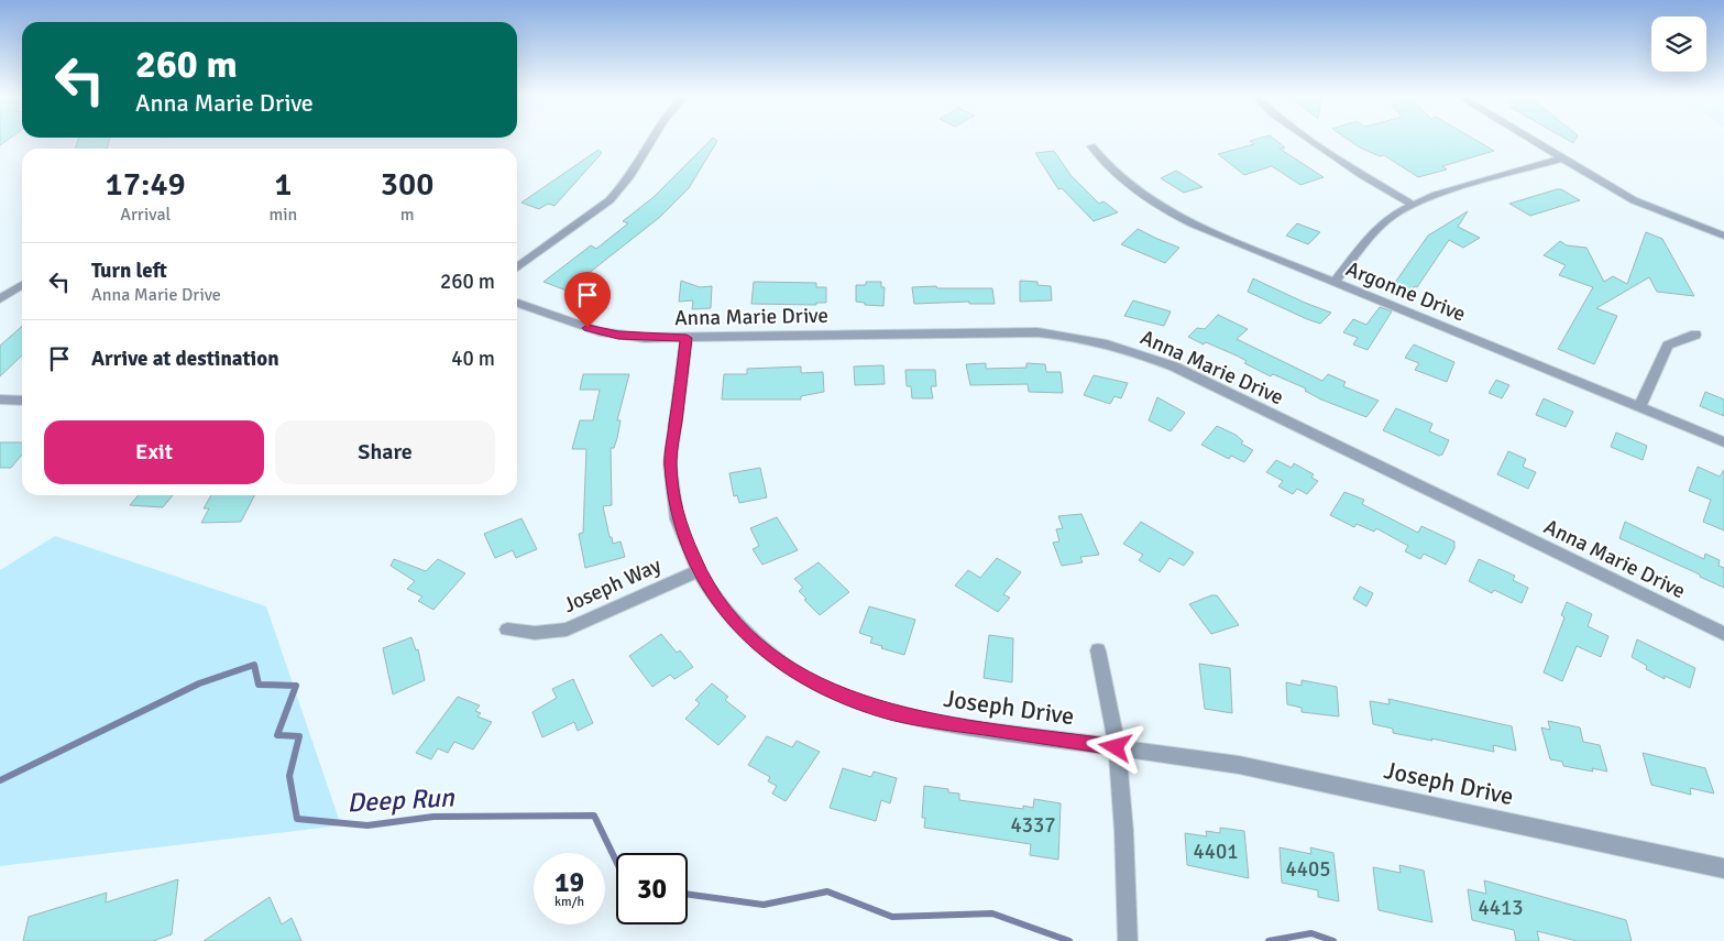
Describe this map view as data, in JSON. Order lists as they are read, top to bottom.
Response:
{
  "streets": {
    "street": [
      "Argonne Drive",
      "Anna Marie Drive",
      "Joseph Way",
      "Joseph Drive"
    ]
  },
  "crossings": [
    ["Anna Marie Drive", "Joseph Drive"],
    ["Joseph Way", "Joseph Drive"]
  ],
  "water": ["Deep Run"],
  "house_numbers": [
    "4337",
    "4401",
    "4405",
    "4413"
  ],
  "page": {
    "turn": ["260 m", "Anna Marie Drive"],
    "eta": [
      "17:49",
      "Arrival",
      "1",
      "min",
      "300",
      "m"
    ],
    "list": [
      {
        "name": "Turn left",
        "note": "Anna Marie Drive",
        "value": "260 m"
      },
      {
        "name": "Arrive at destination",
        "value": "40 m"
      }
    ],
    "buttons": ["Exit", "Share"],
    "speed": "19 km/h",
    "limit": "30"
  }
}
